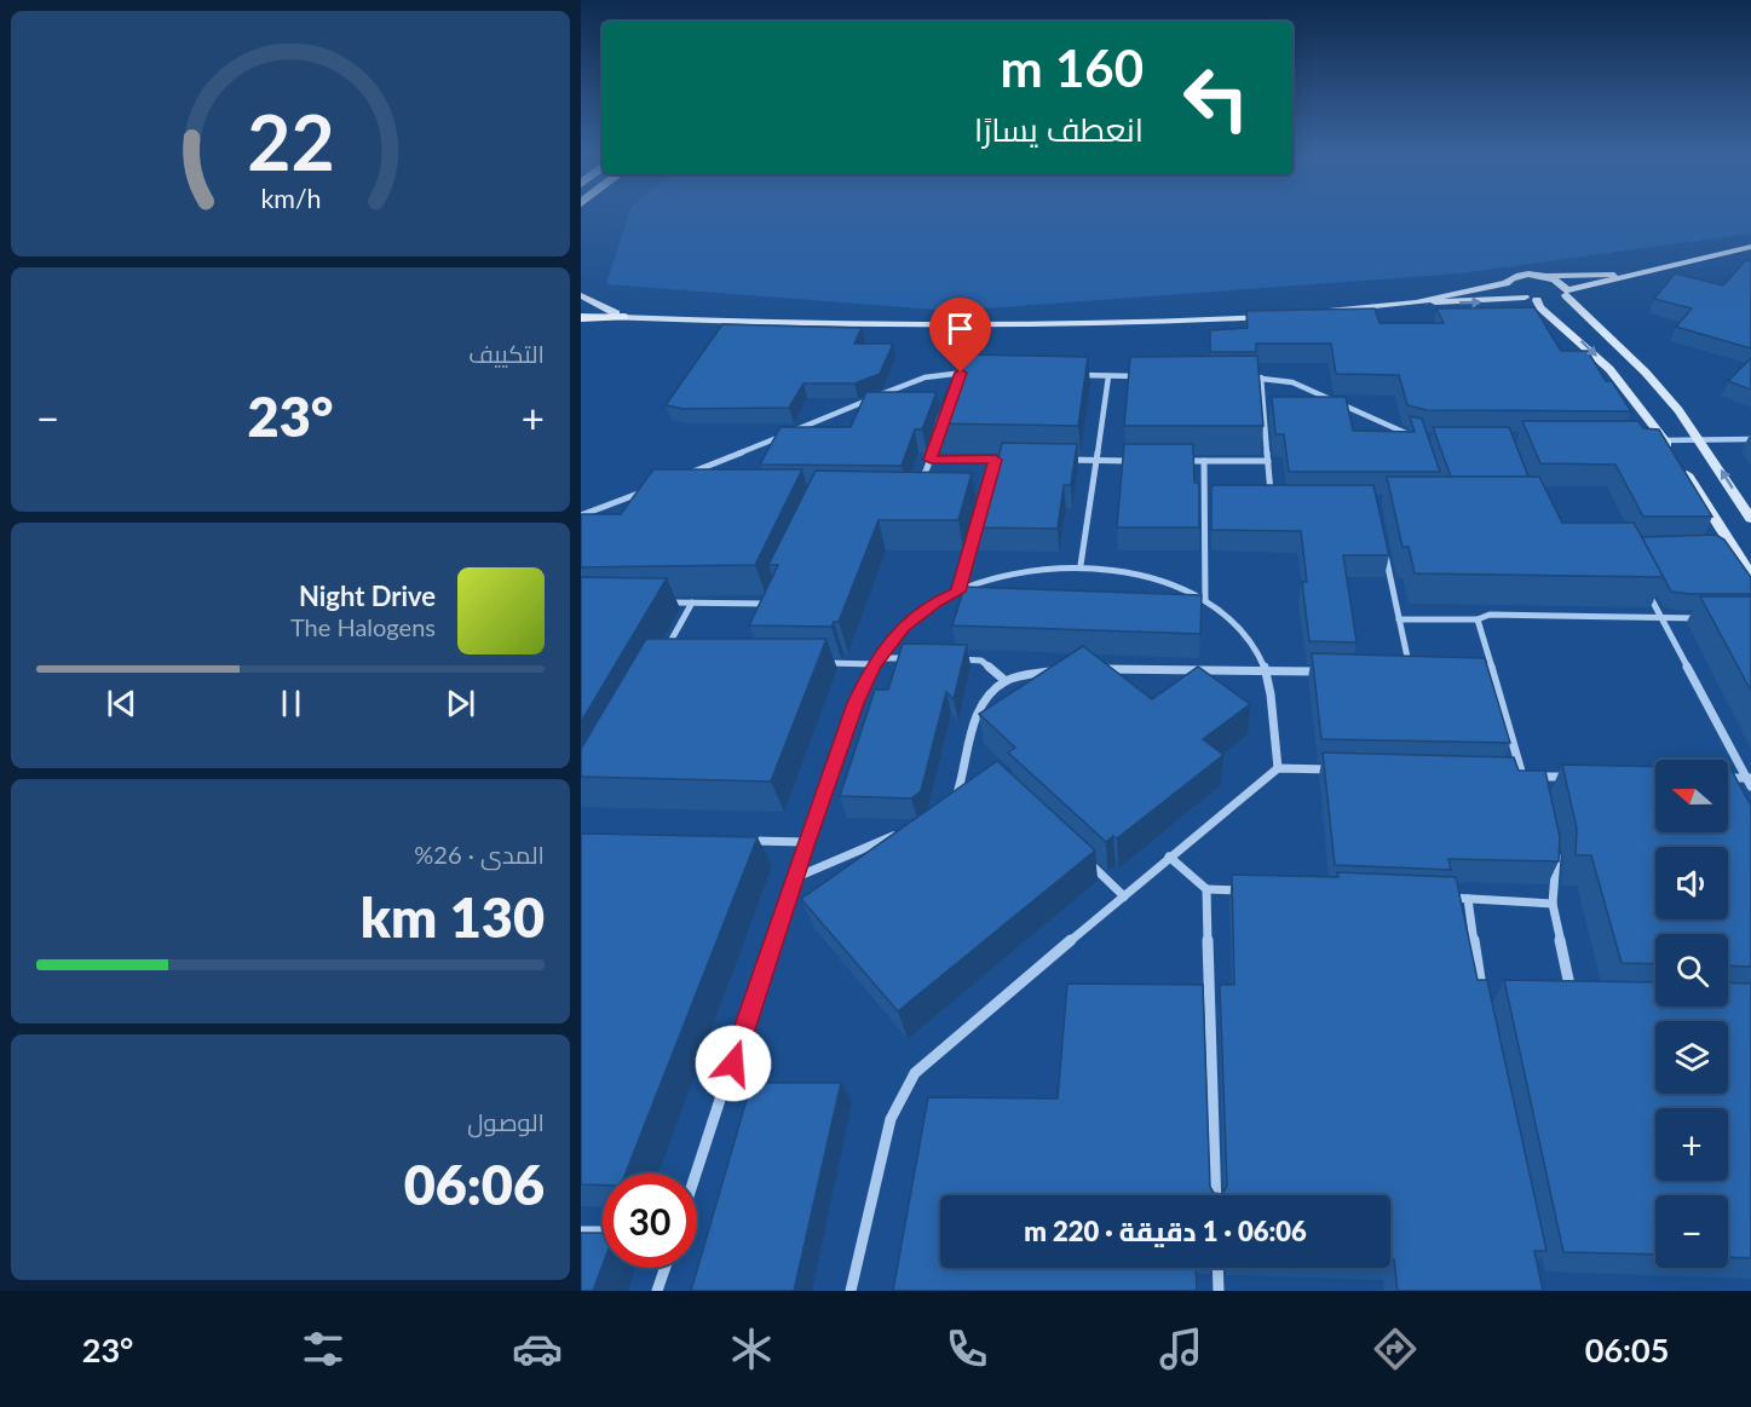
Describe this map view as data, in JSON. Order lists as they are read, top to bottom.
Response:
{
  "north": "left",
  "page": {
    "turn": ["160 m", "انعطف يسارًا"],
    "tile": [
      "التكييف",
      ["المدى · 26%", "130 km"],
      ["الوصول", "06:06"]
    ],
    "heat": ["−", "23°", "+"],
    "song": ["Night Drive", "The Halogens"],
    "map_buttons": ["+", "−"],
    "limit": "30",
    "trip": "06:06 · 1 دقيقة · 220 m",
    "tabs": ["06:05", "23°"],
    "gauge": ["22", "km/h"]
  }
}
